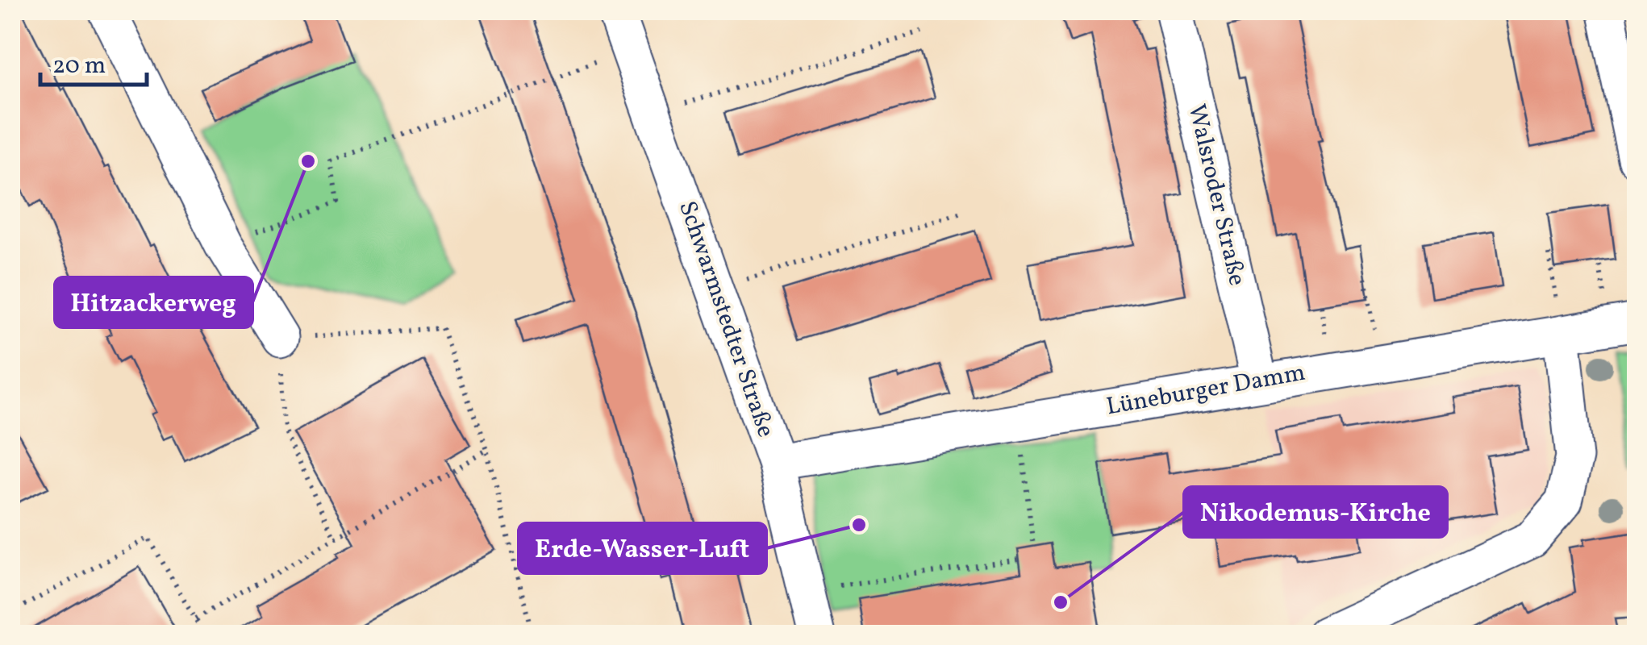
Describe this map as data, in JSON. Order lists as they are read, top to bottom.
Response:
{
  "streets": {
    "street": ["Walsroder Straße", "Schwarmstedter Straße", "Lüneburger Damm"]
  },
  "crossings": [
    ["Walsroder Straße", "Lüneburger Damm"],
    ["Schwarmstedter Straße", "Lüneburger Damm"]
  ],
  "places": ["Hitzackerweg", "Erde-Wasser-Luft", "Nikodemus-Kirche"],
  "scale_bar": "20 m"
}
